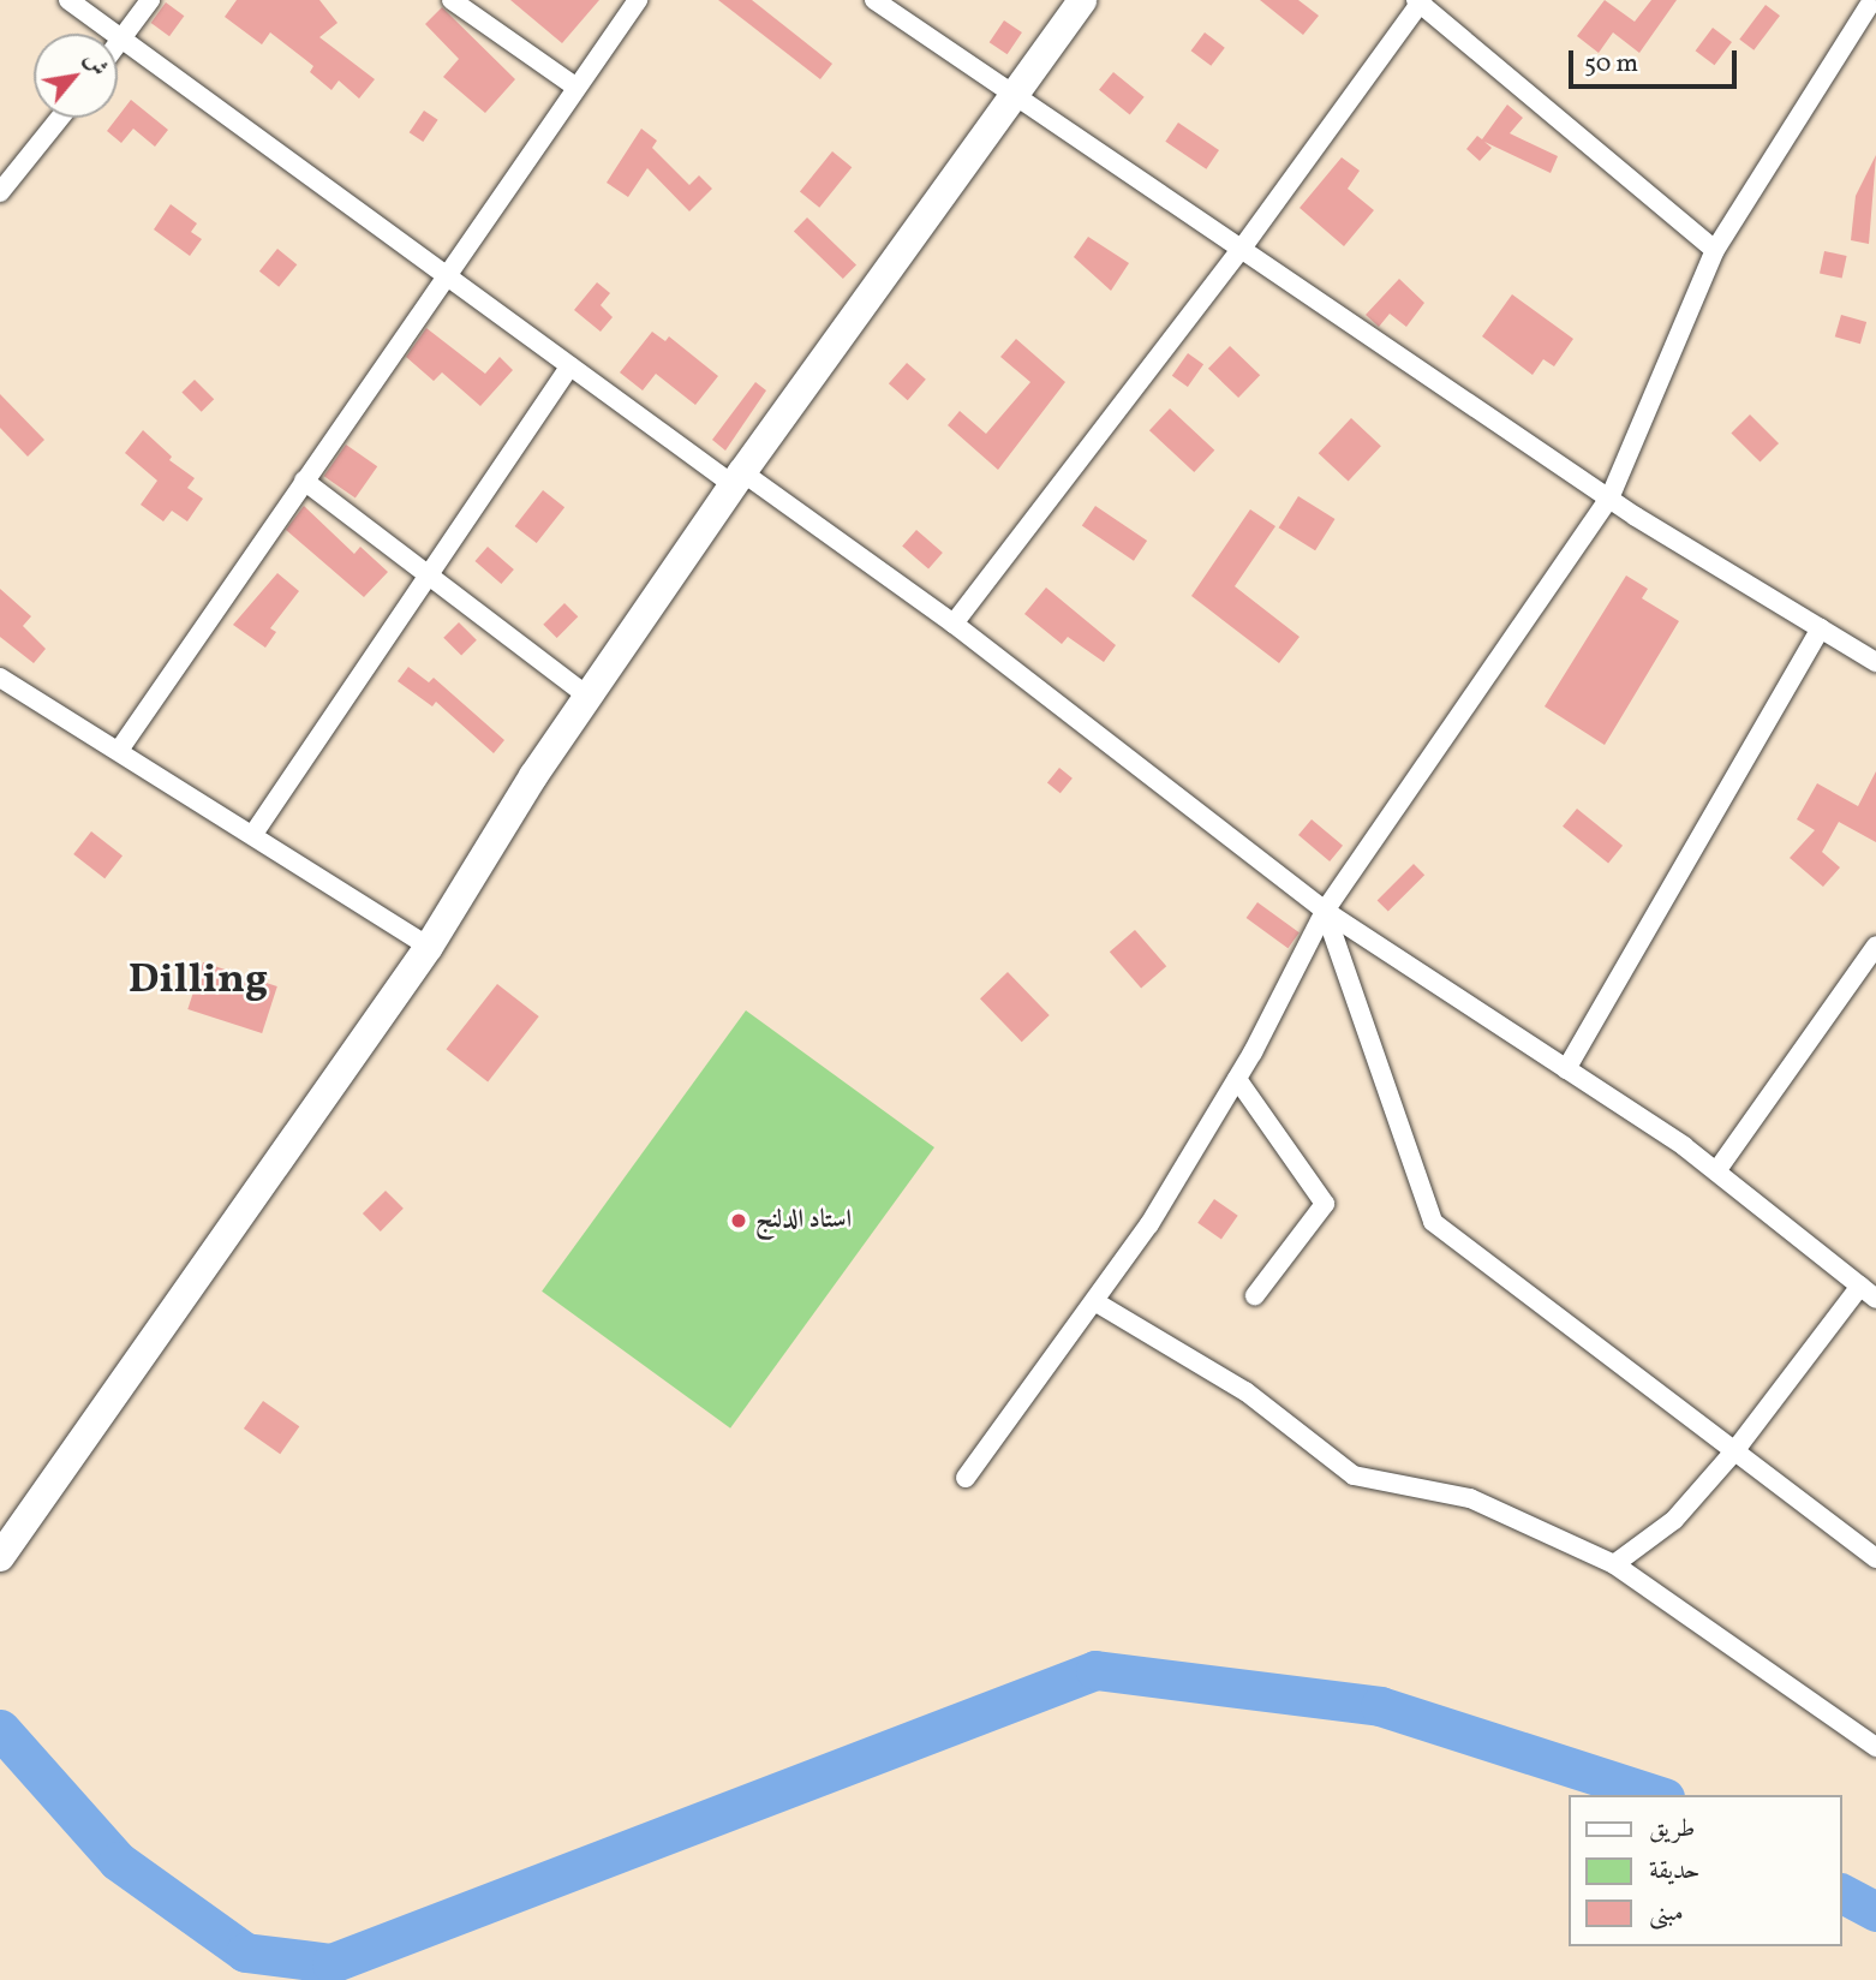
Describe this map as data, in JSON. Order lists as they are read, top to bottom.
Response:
{
  "districts": ["Dilling"],
  "places": ["استاد الدلنج"],
  "legend": ["طريق", "حديقة", "مبنى"],
  "scale_bar": "50 m",
  "north": "top right"
}
